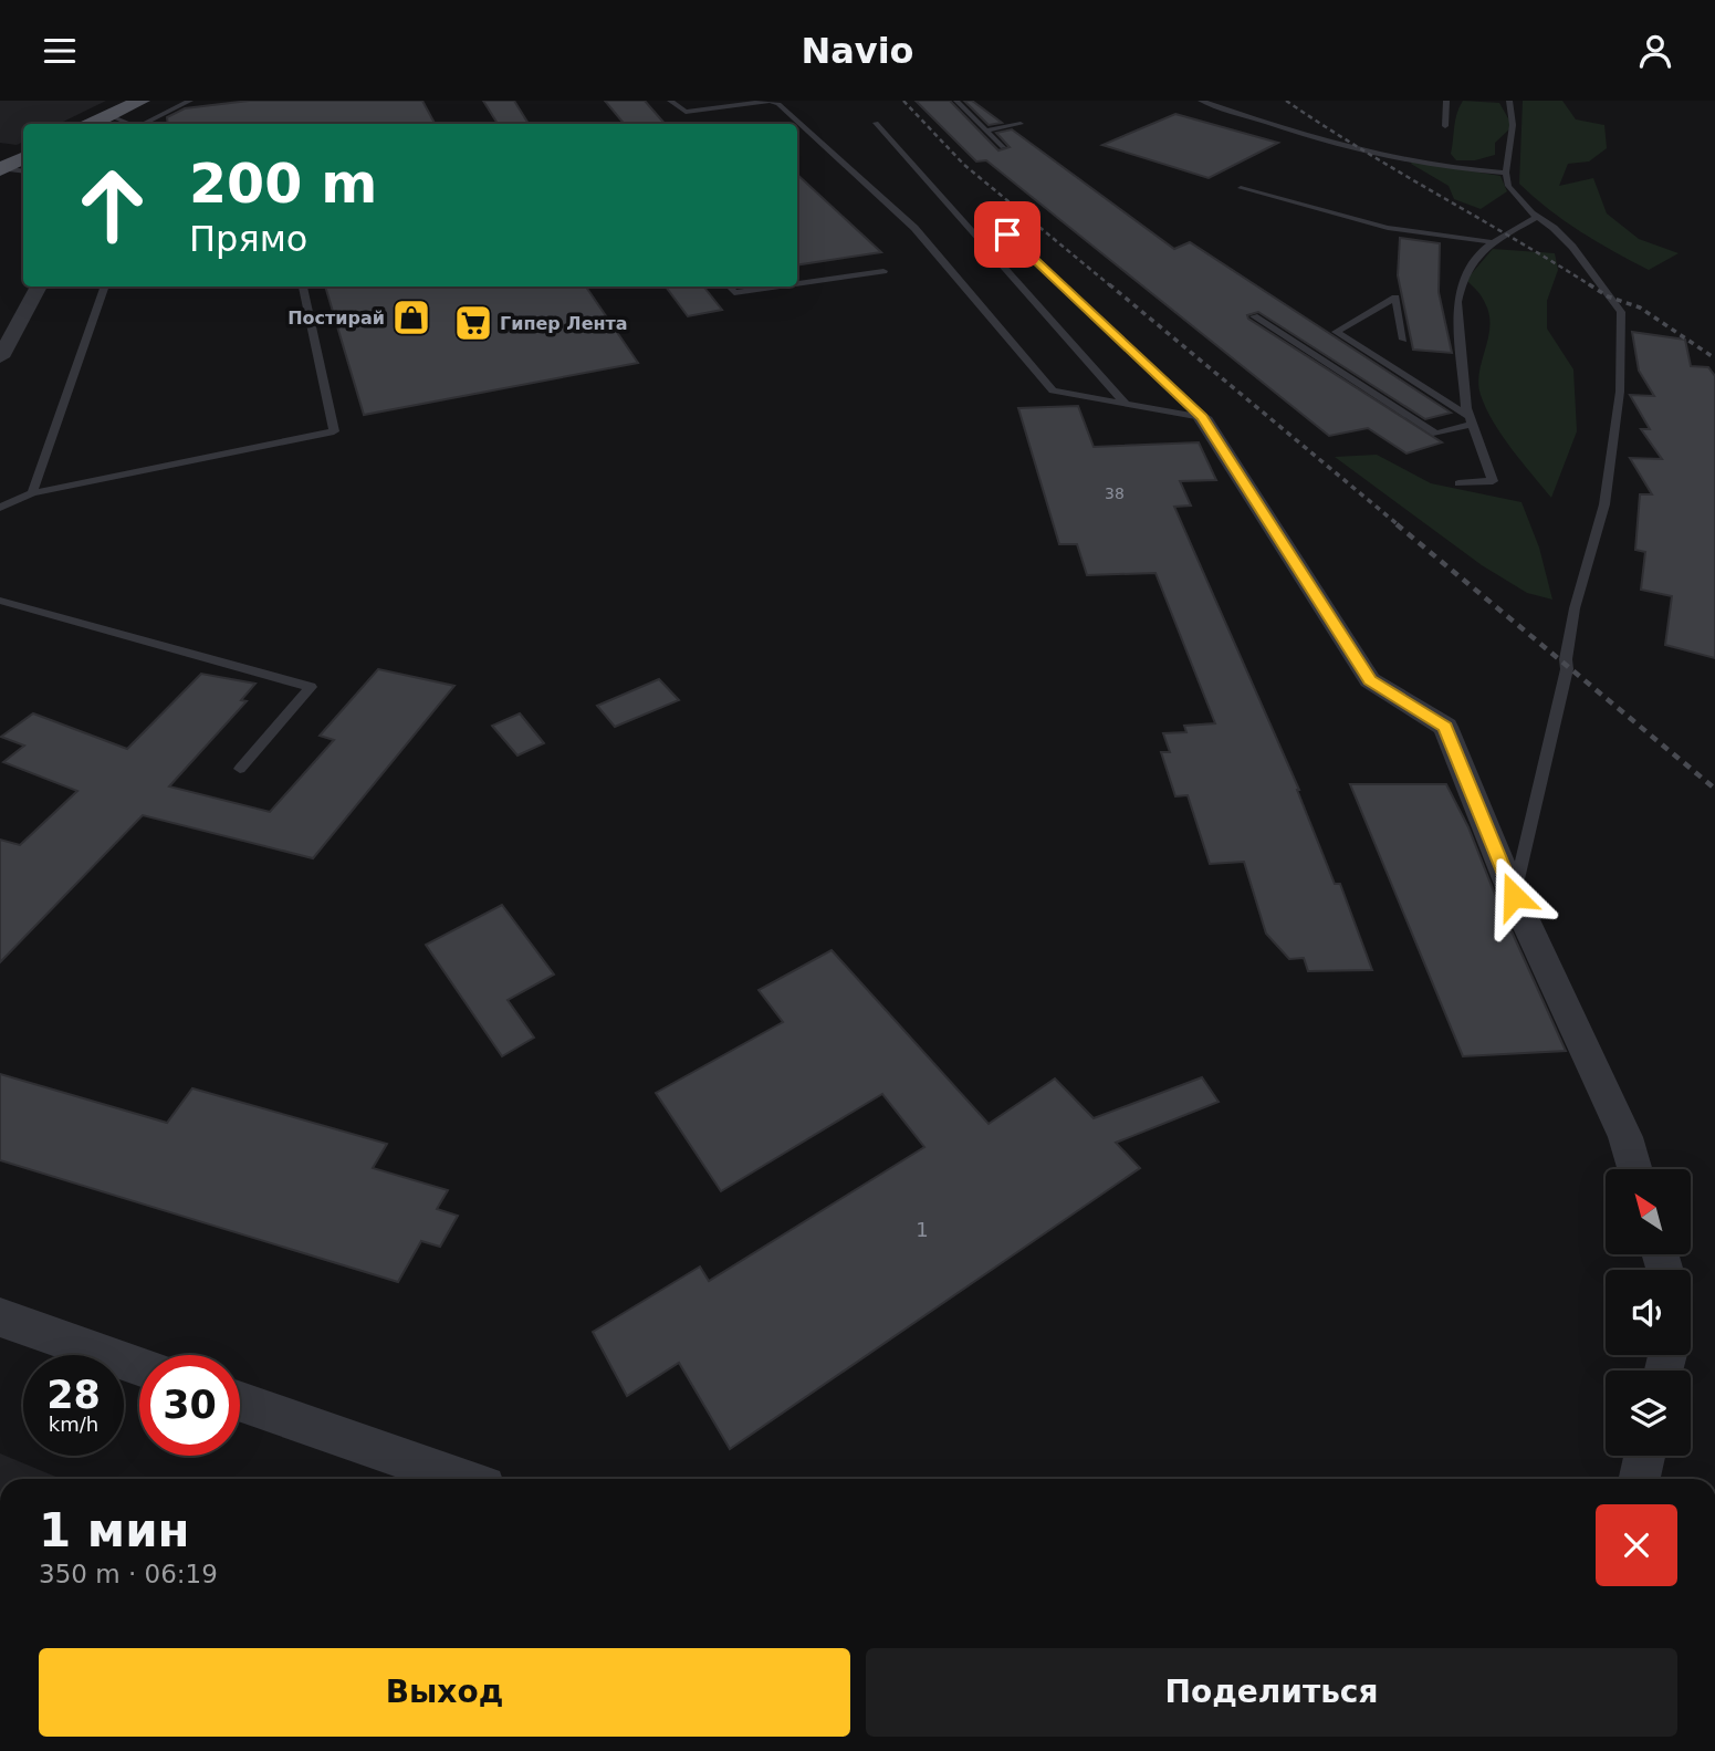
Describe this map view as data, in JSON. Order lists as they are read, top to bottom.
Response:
{
  "places": {
    "shop": ["Постирай"],
    "supermarket": ["Гипер Лента"]
  },
  "house_numbers": ["38", "1"],
  "north": "top left",
  "page": {
    "header": "Navio",
    "turn": ["200 m", "Прямо"],
    "speed": "28 km/h",
    "limit": "30",
    "heading": ["1 мин", "350 m · 06:19"],
    "buttons": ["Выход", "Поделиться"]
  }
}
